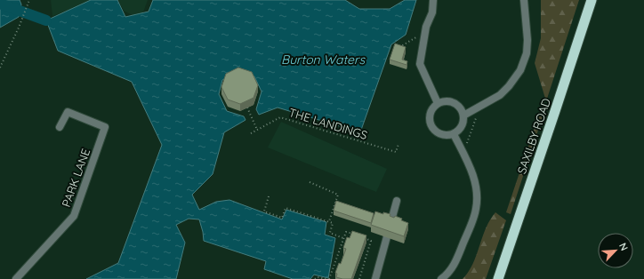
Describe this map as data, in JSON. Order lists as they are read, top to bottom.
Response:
{
  "streets": {
    "highway": ["SAXILBY ROAD"],
    "street": ["PARK LANE"],
    "path": ["THE LANDINGS"]
  },
  "water": ["Burton Waters"],
  "north": "top right"
}
